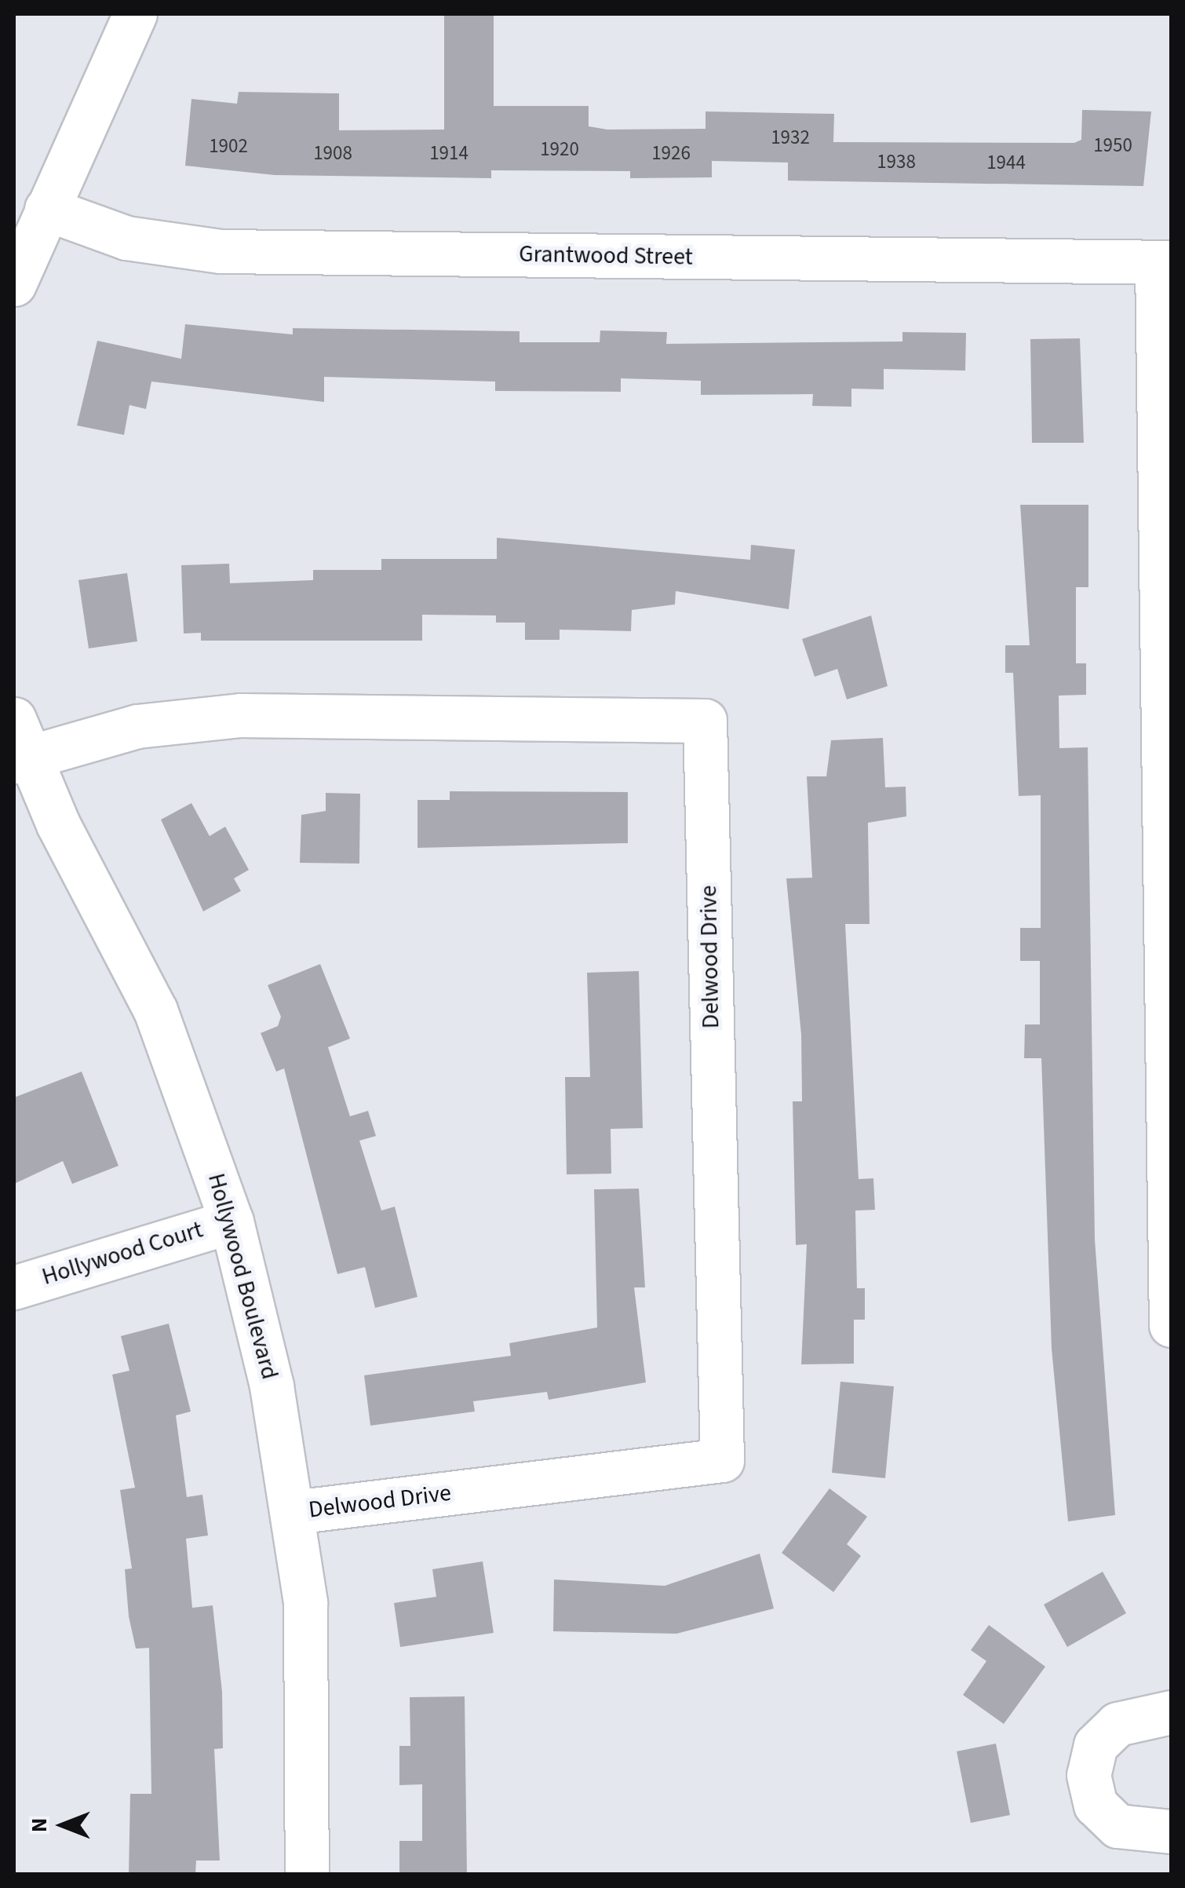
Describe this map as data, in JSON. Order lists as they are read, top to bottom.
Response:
{
  "streets": {
    "street": [
      "Grantwood Street",
      "Delwood Drive",
      "Hollywood Court",
      "Hollywood Boulevard"
    ]
  },
  "crossings": [
    ["Delwood Drive", "Hollywood Boulevard"],
    ["Hollywood Court", "Hollywood Boulevard"]
  ],
  "house_numbers": [
    "1932",
    "1950",
    "1902",
    "1920",
    "1908",
    "1914",
    "1926",
    "1938",
    "1944"
  ],
  "north": "left"
}
